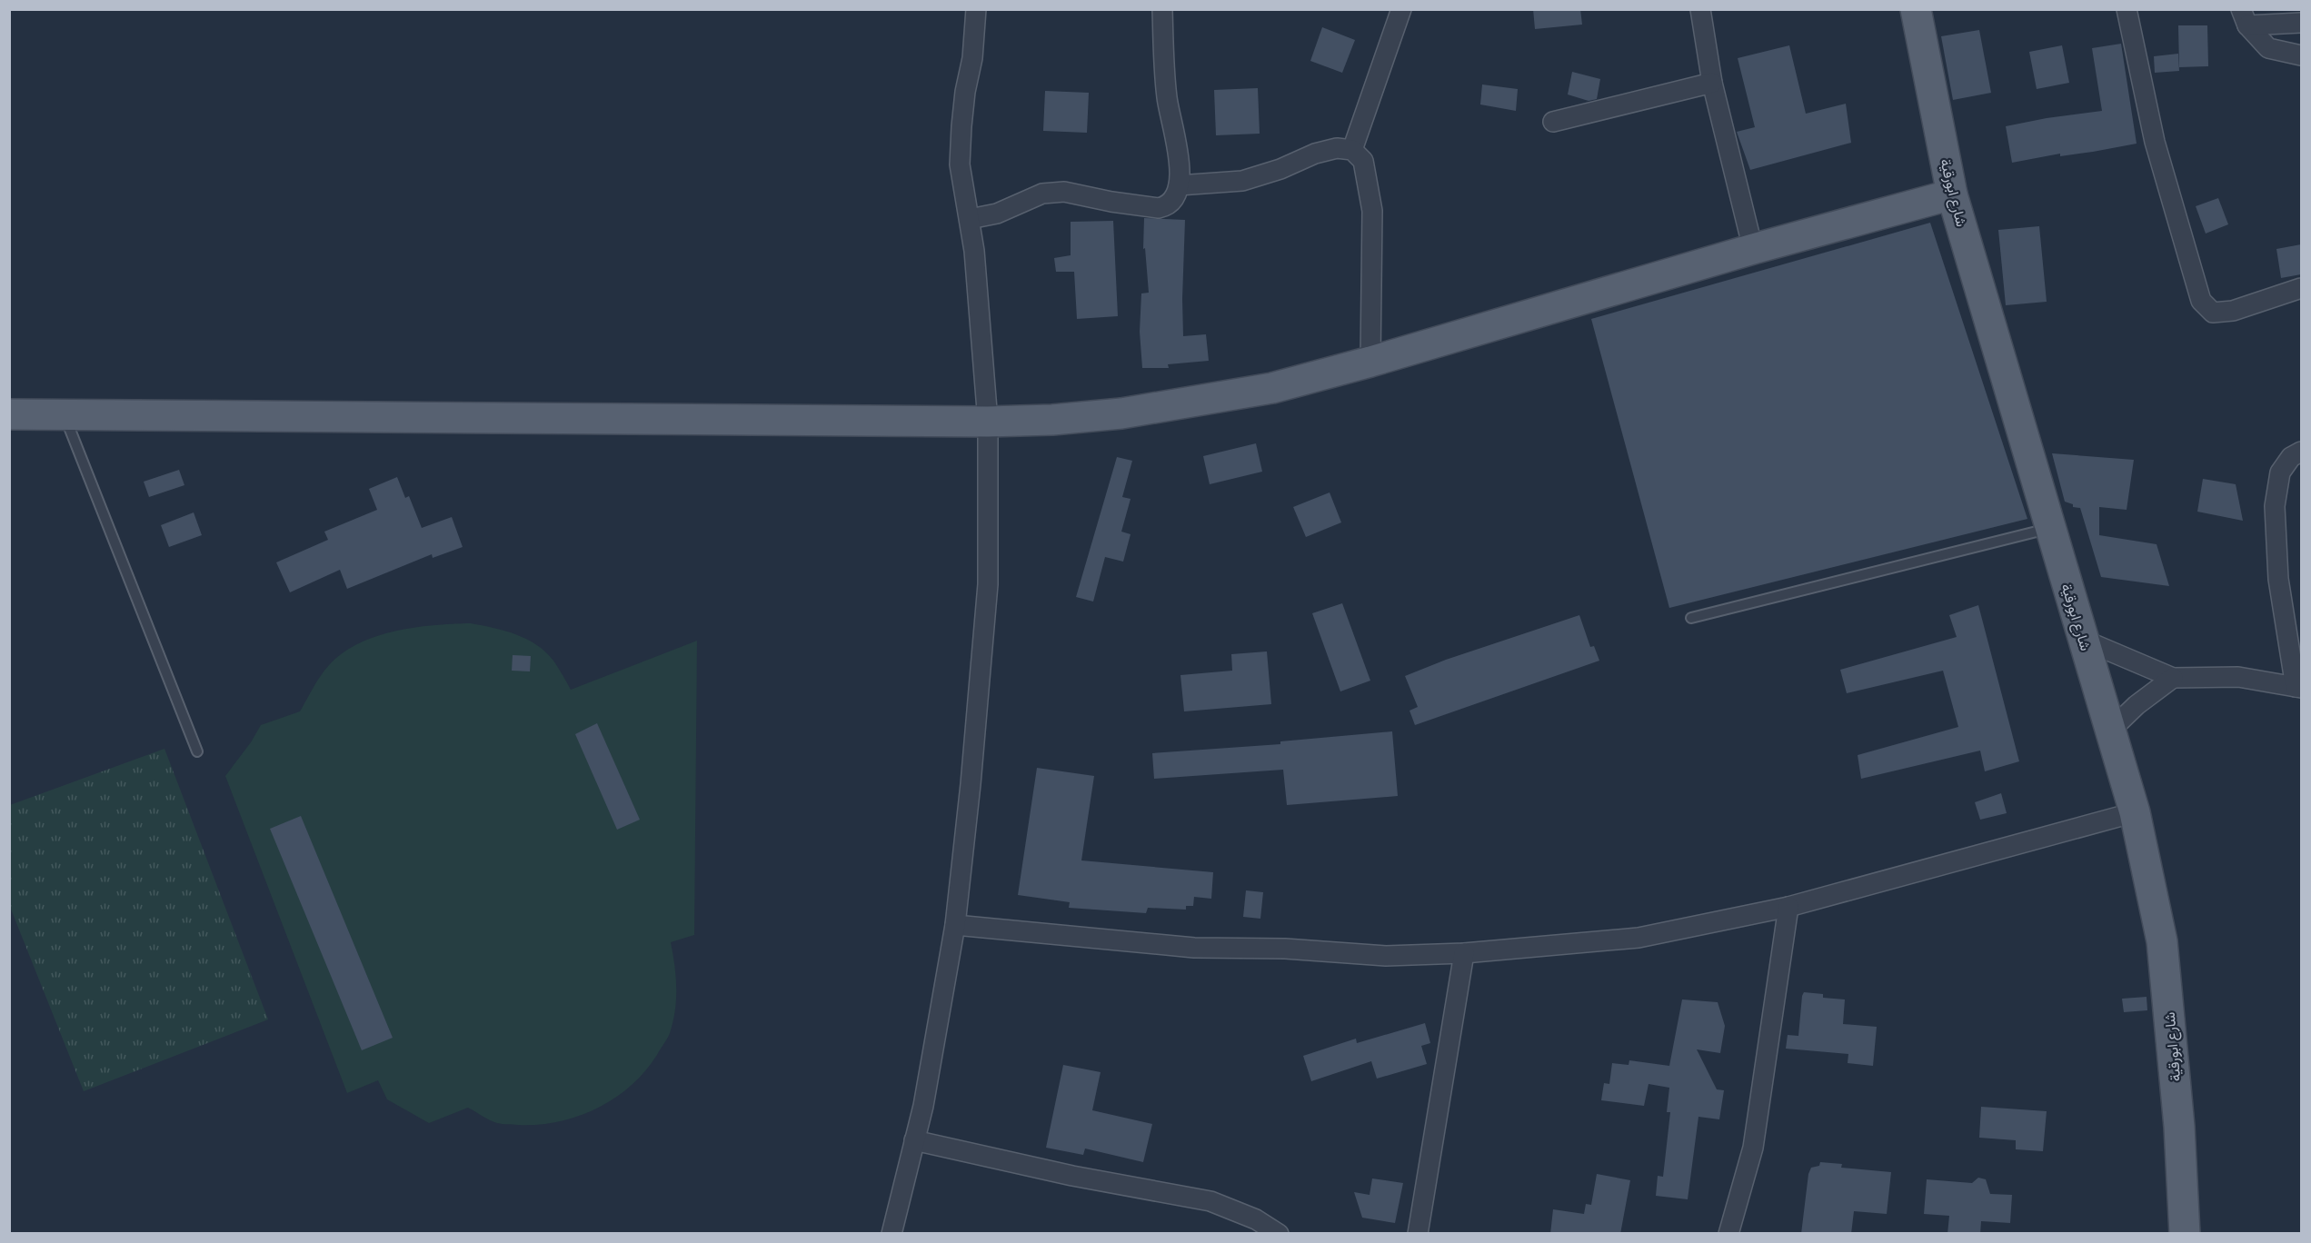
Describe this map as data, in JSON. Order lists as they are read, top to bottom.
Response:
{
  "streets": {
    "main road": ["شارع ابورقية"]
  }
}
